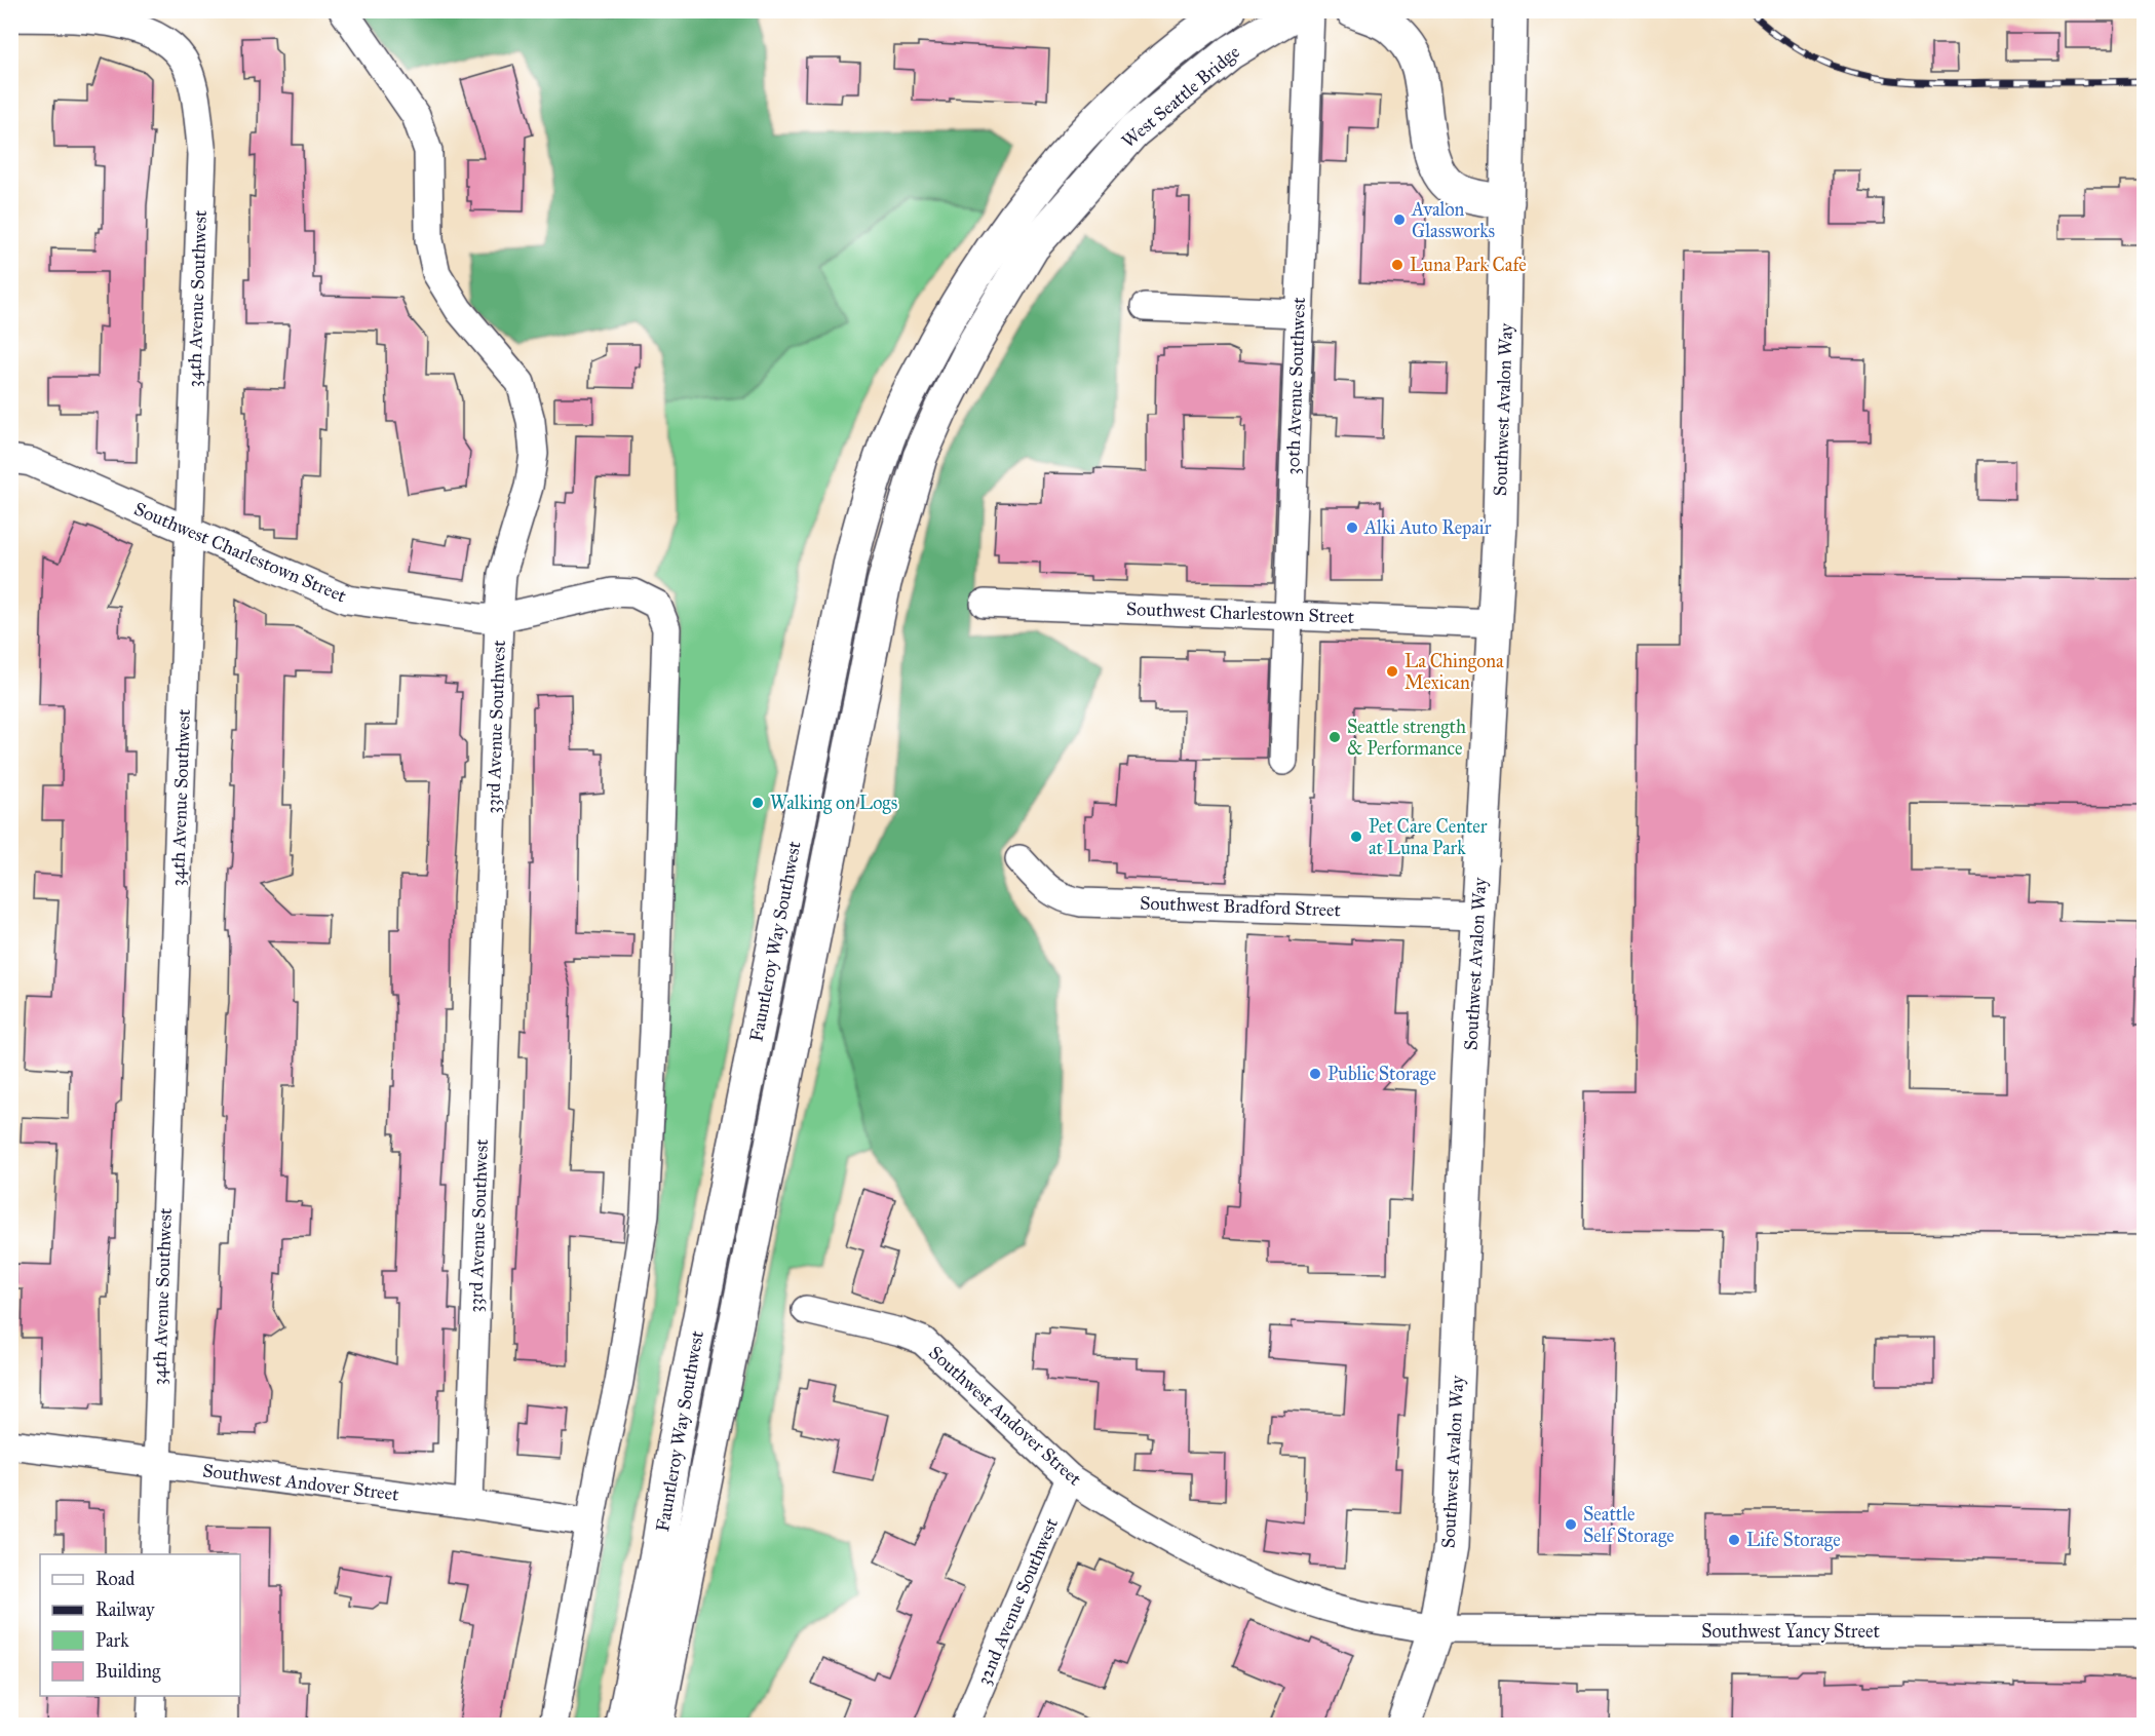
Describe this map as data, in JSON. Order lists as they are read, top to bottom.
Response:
{
  "streets": {
    "main road": ["West Seattle Bridge", "Southwest Avalon Way", "Fauntleroy Way Southwest"],
    "street": [
      "34th Avenue Southwest",
      "30th Avenue Southwest",
      "Southwest Charlestown Street",
      "33rd Avenue Southwest",
      "Southwest Bradford Street",
      "Southwest Andover Street",
      "32nd Avenue Southwest",
      "Southwest Yancy Street"
    ]
  },
  "crossings": [
    ["West Seattle Bridge", "Fauntleroy Way Southwest"],
    ["34th Avenue Southwest", "Southwest Charlestown Street"],
    ["34th Avenue Southwest", "Southwest Andover Street"],
    ["30th Avenue Southwest", "Southwest Charlestown Street"],
    ["Southwest Avalon Way", "Southwest Charlestown Street"],
    ["Southwest Avalon Way", "Southwest Bradford Street"],
    ["Southwest Avalon Way", "Southwest Andover Street"],
    ["Southwest Avalon Way", "Southwest Yancy Street"],
    ["Southwest Charlestown Street", "33rd Avenue Southwest"],
    ["Southwest Charlestown Street", "Southwest Andover Street"],
    ["33rd Avenue Southwest", "Southwest Andover Street"],
    ["Southwest Andover Street", "32nd Avenue Southwest"],
    ["Southwest Andover Street", "Southwest Yancy Street"]
  ],
  "places": [
    "Avalon Glassworks",
    "Luna Park Cafe",
    "Alki Auto Repair",
    "La Chingona Mexican",
    "Seattle strength & Performance",
    "Walking on Logs",
    "Pet Care Center at Luna Park",
    "Public Storage",
    "Seattle Self Storage",
    "Life Storage"
  ],
  "legend": [
    "Road",
    "Railway",
    "Park",
    "Building"
  ]
}
